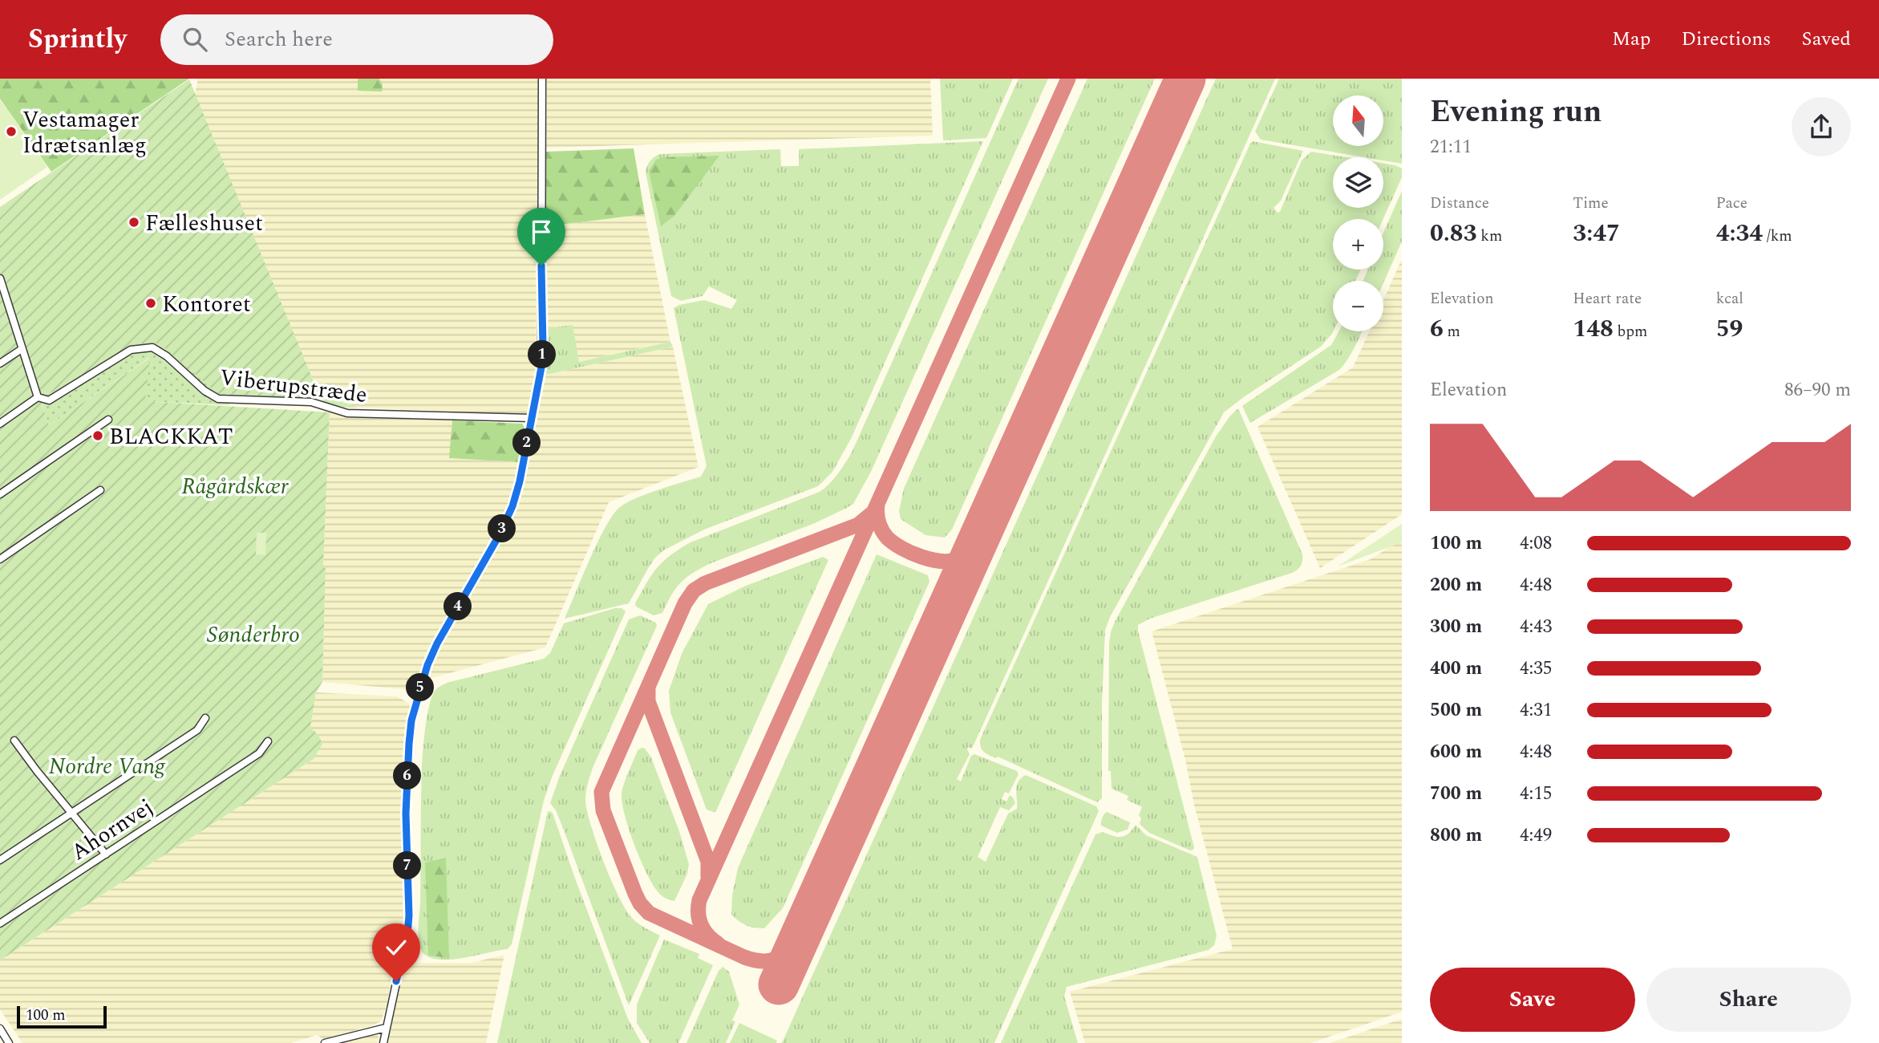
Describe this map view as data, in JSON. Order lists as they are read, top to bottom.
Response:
{
  "streets": {
    "street": ["Viberupstræde", "Ahornvej"]
  },
  "parks": ["Rågårdskær", "Sønderbro", "Nordre Vang"],
  "places": [
    "Vestamager Idrætsanlæg",
    "Fælleshuset",
    "Kontoret",
    "BLACKKAT"
  ],
  "scale_bar": "100 m",
  "north": "top",
  "page": {
    "header": "Sprintly",
    "search": "Search here",
    "nav": ["Map", "Directions", "Saved"],
    "heading": ["Evening run", "21:11"],
    "map_buttons": ["+", "−"],
    "stats": [
      ["Distance", "0.83 km"],
      ["Time", "3:47"],
      ["Pace", "4:34 /km"],
      ["Elevation", "6 m"],
      ["Heart rate", "148 bpm"],
      ["kcal", "59"]
    ],
    "pins": [
      "1",
      "2",
      "3",
      "4",
      "5",
      "6",
      "7"
    ],
    "chart": ["Elevation", "86–90 m"],
    "list": [
      {
        "name": "100 m",
        "note": "4:08"
      },
      {
        "name": "200 m",
        "note": "4:48"
      },
      {
        "name": "300 m",
        "note": "4:43"
      },
      {
        "name": "400 m",
        "note": "4:35"
      },
      {
        "name": "500 m",
        "note": "4:31"
      },
      {
        "name": "600 m",
        "note": "4:48"
      },
      {
        "name": "700 m",
        "note": "4:15"
      },
      {
        "name": "800 m",
        "note": "4:49"
      }
    ],
    "buttons": ["Save", "Share"],
    "scale": "100 m"
  }
}
